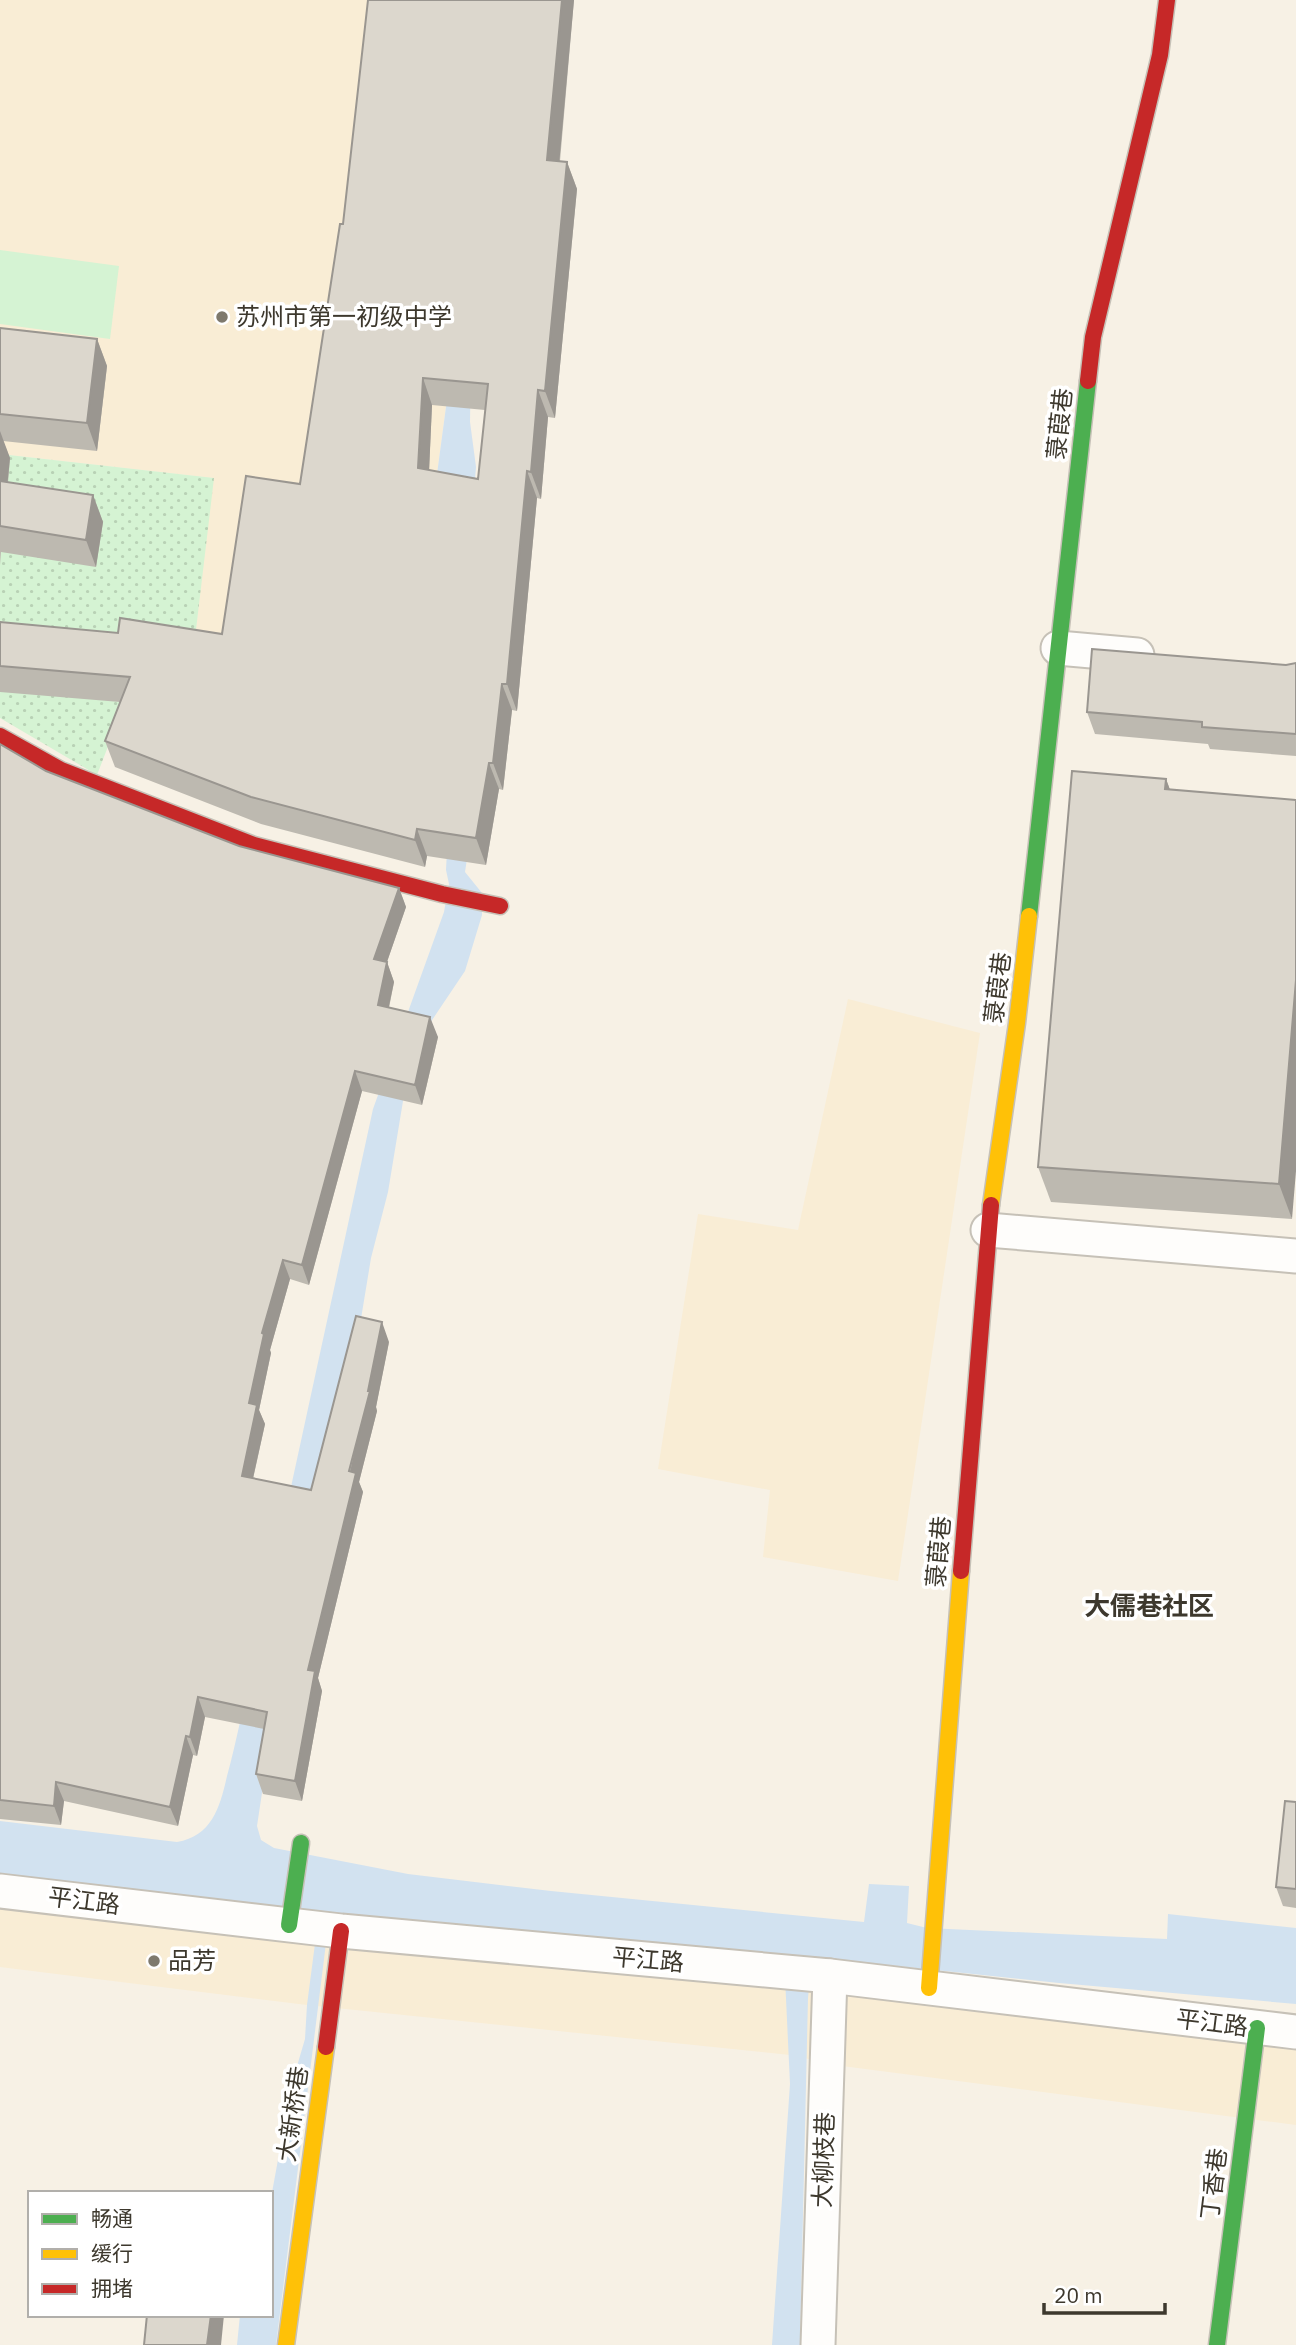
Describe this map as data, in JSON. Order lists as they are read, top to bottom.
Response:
{
  "streets": {
    "street": [
      "菉葭巷",
      "平江路",
      "大新桥巷",
      "大柳枝巷",
      "丁香巷"
    ]
  },
  "crossings": [
    ["菉葭巷", "平江路"],
    ["平江路", "大新桥巷"],
    ["平江路", "大柳枝巷"],
    ["平江路", "丁香巷"]
  ],
  "districts": ["大儒巷社区"],
  "places": ["苏州市第一初级中学", "品芳"],
  "legend": ["畅通", "缓行", "拥堵"],
  "scale_bar": "20 m"
}
